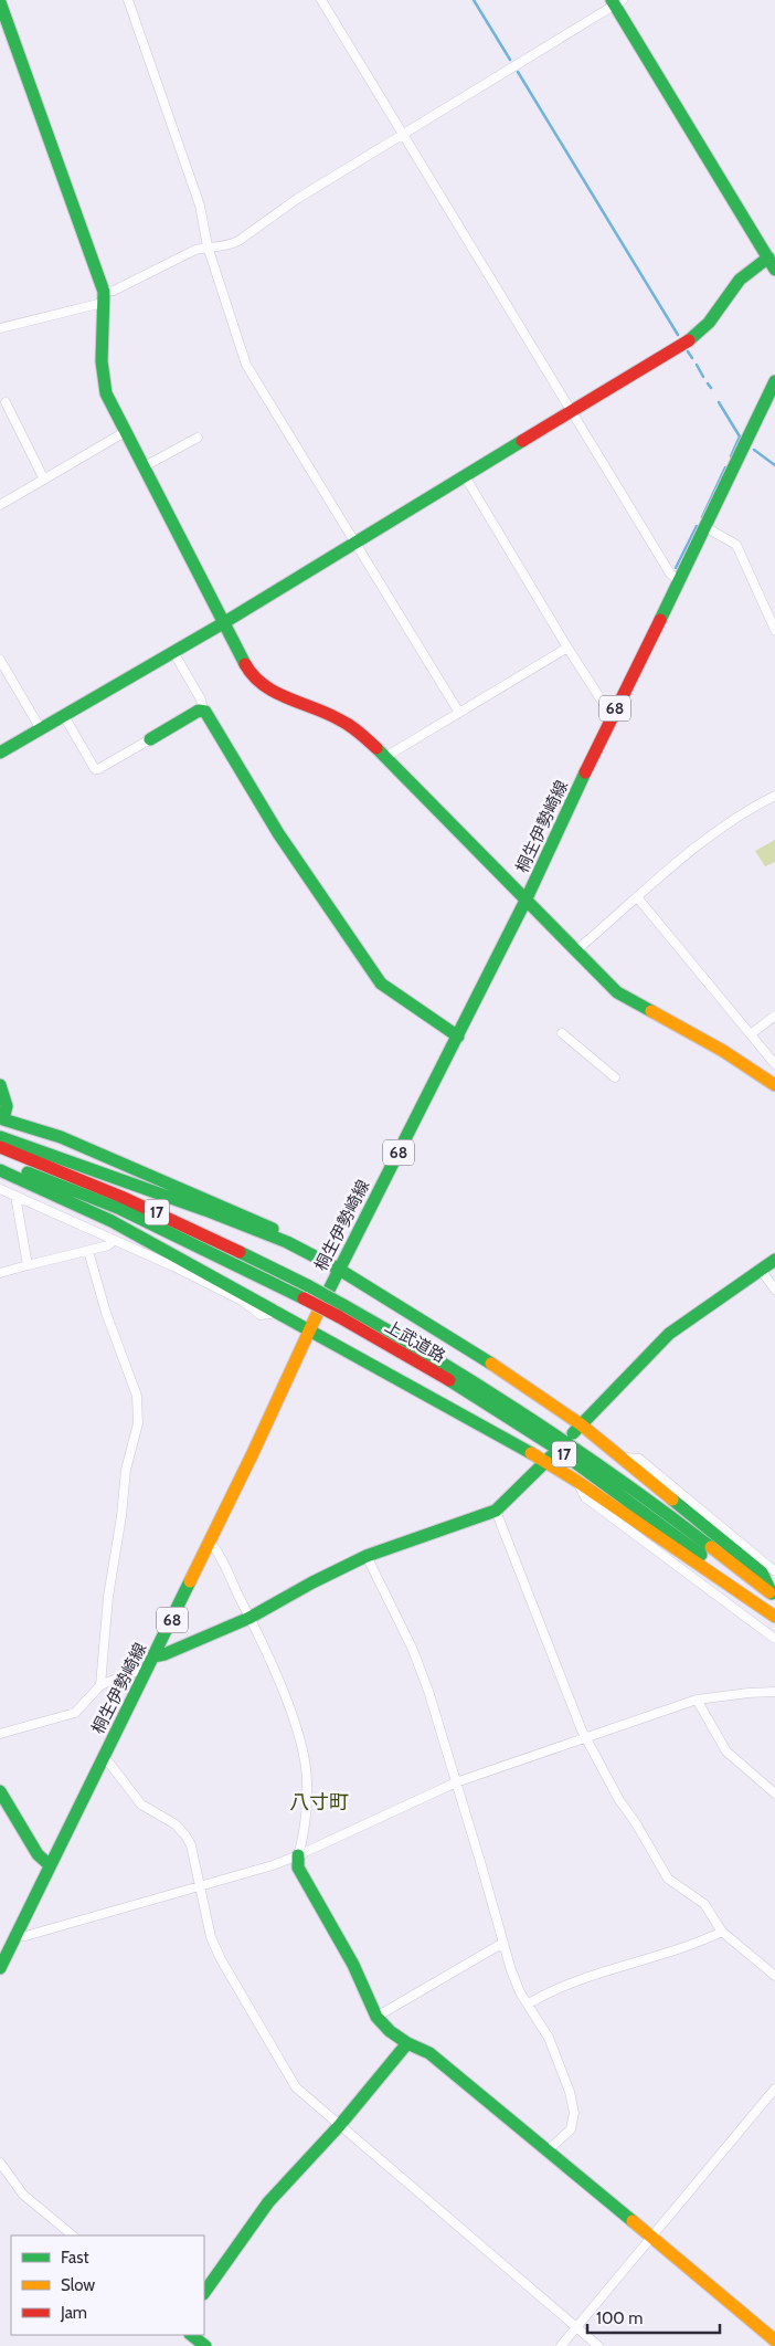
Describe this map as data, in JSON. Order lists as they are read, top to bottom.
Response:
{
  "streets": {
    "main road": [
      "68",
      "桐生伊勢崎線",
      "17",
      "上武道路"
    ]
  },
  "districts": ["八寸町"],
  "legend": ["Fast", "Slow", "Jam"],
  "scale_bar": "100 m"
}
